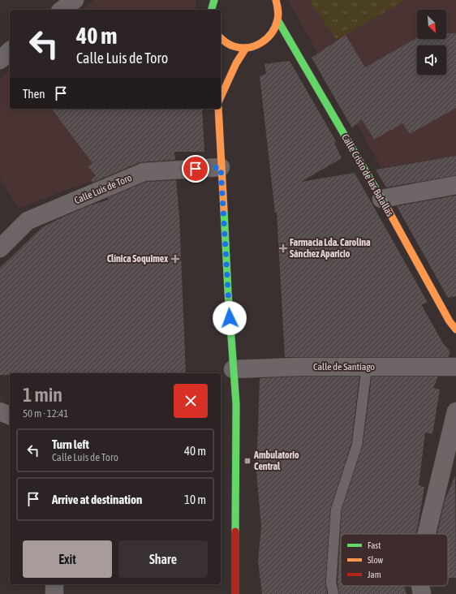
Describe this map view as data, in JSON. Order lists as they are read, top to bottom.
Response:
{
  "streets": {
    "main road": ["Calle Cristo de las Batallas"],
    "street": ["Calle Luis de Toro", "Calle de Santiago"]
  },
  "places": {
    "health": ["Farmacia Lda. Carolina Sánchez Aparicio", "Clínica Soquimex"],
    "transit": ["Ambulatorio Central"]
  },
  "legend": ["Fast", "Slow", "Jam"],
  "north": "bottom right",
  "page": {
    "turn": ["40 m", "Calle Luis de Toro"],
    "then": "Then",
    "heading": ["1 min", "50 m · 12:41"],
    "list": [
      {
        "name": "Turn left",
        "note": "Calle Luis de Toro",
        "value": "40 m"
      },
      {
        "name": "Arrive at destination",
        "value": "10 m"
      }
    ],
    "buttons": ["Exit", "Share"]
  }
}
